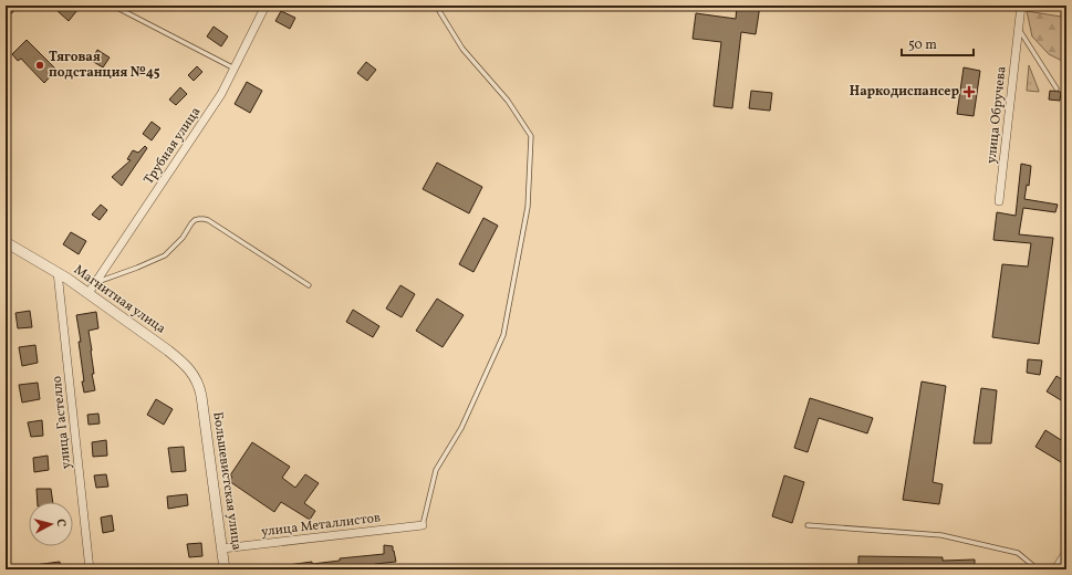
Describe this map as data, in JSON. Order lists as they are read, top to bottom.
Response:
{
  "streets": {
    "street": [
      "улица Обручева",
      "Трубная улица",
      "Магнитная улица",
      "улица Гастелло",
      "Большевистская улица",
      "улица Металлистов"
    ]
  },
  "crossings": [
    ["Трубная улица", "Магнитная улица"],
    ["Магнитная улица", "улица Гастелло"],
    ["Магнитная улица", "Большевистская улица"],
    ["Большевистская улица", "улица Металлистов"]
  ],
  "places": {
    "other": ["Тяговая подстанция №45"],
    "health": ["Наркодиспансер"]
  },
  "scale_bar": "50 m",
  "north": "right"
}
